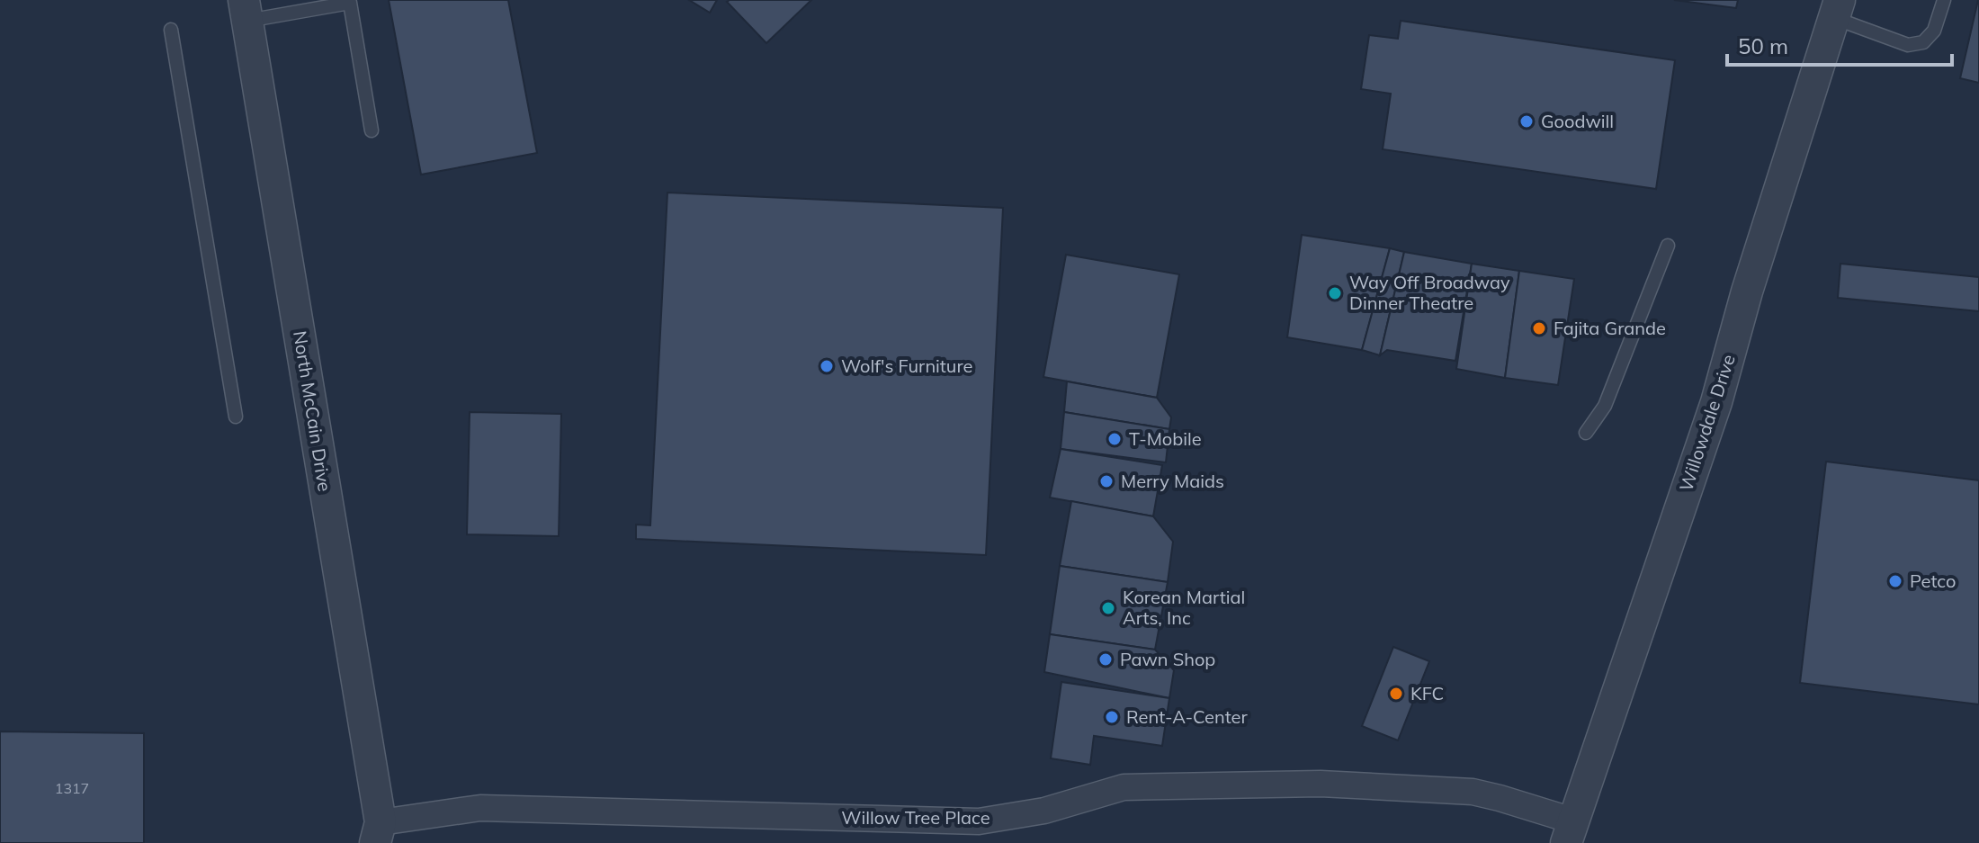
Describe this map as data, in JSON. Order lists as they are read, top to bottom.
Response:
{
  "streets": {
    "street": ["North McCain Drive", "Willowdale Drive", "Willow Tree Place"]
  },
  "crossings": [
    ["North McCain Drive", "Willow Tree Place"],
    ["Willowdale Drive", "Willow Tree Place"]
  ],
  "places": [
    "Goodwill",
    "Way Off Broadway Dinner Theatre",
    "Fajita Grande",
    "Wolf's Furniture",
    "T-Mobile",
    "Merry Maids",
    "Petco",
    "Korean Martial Arts, Inc",
    "Pawn Shop",
    "KFC",
    "Rent-A-Center"
  ],
  "house_numbers": ["1317"],
  "scale_bar": "50 m"
}
